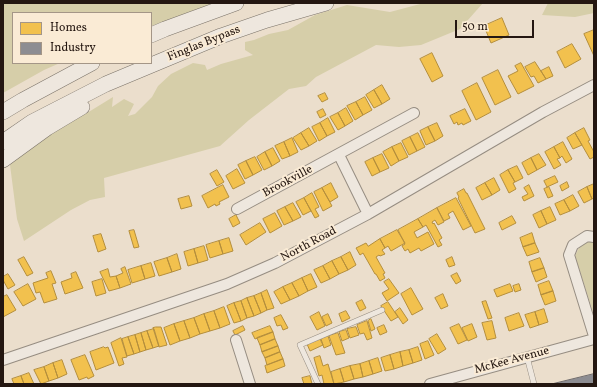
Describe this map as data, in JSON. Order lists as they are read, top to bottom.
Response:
{
  "streets": {
    "main road": ["Finglas Bypass"],
    "street": ["Brookville", "North Road", "McKee Avenue"]
  },
  "legend": ["Homes", "Industry"],
  "scale_bar": "50 m"
}
